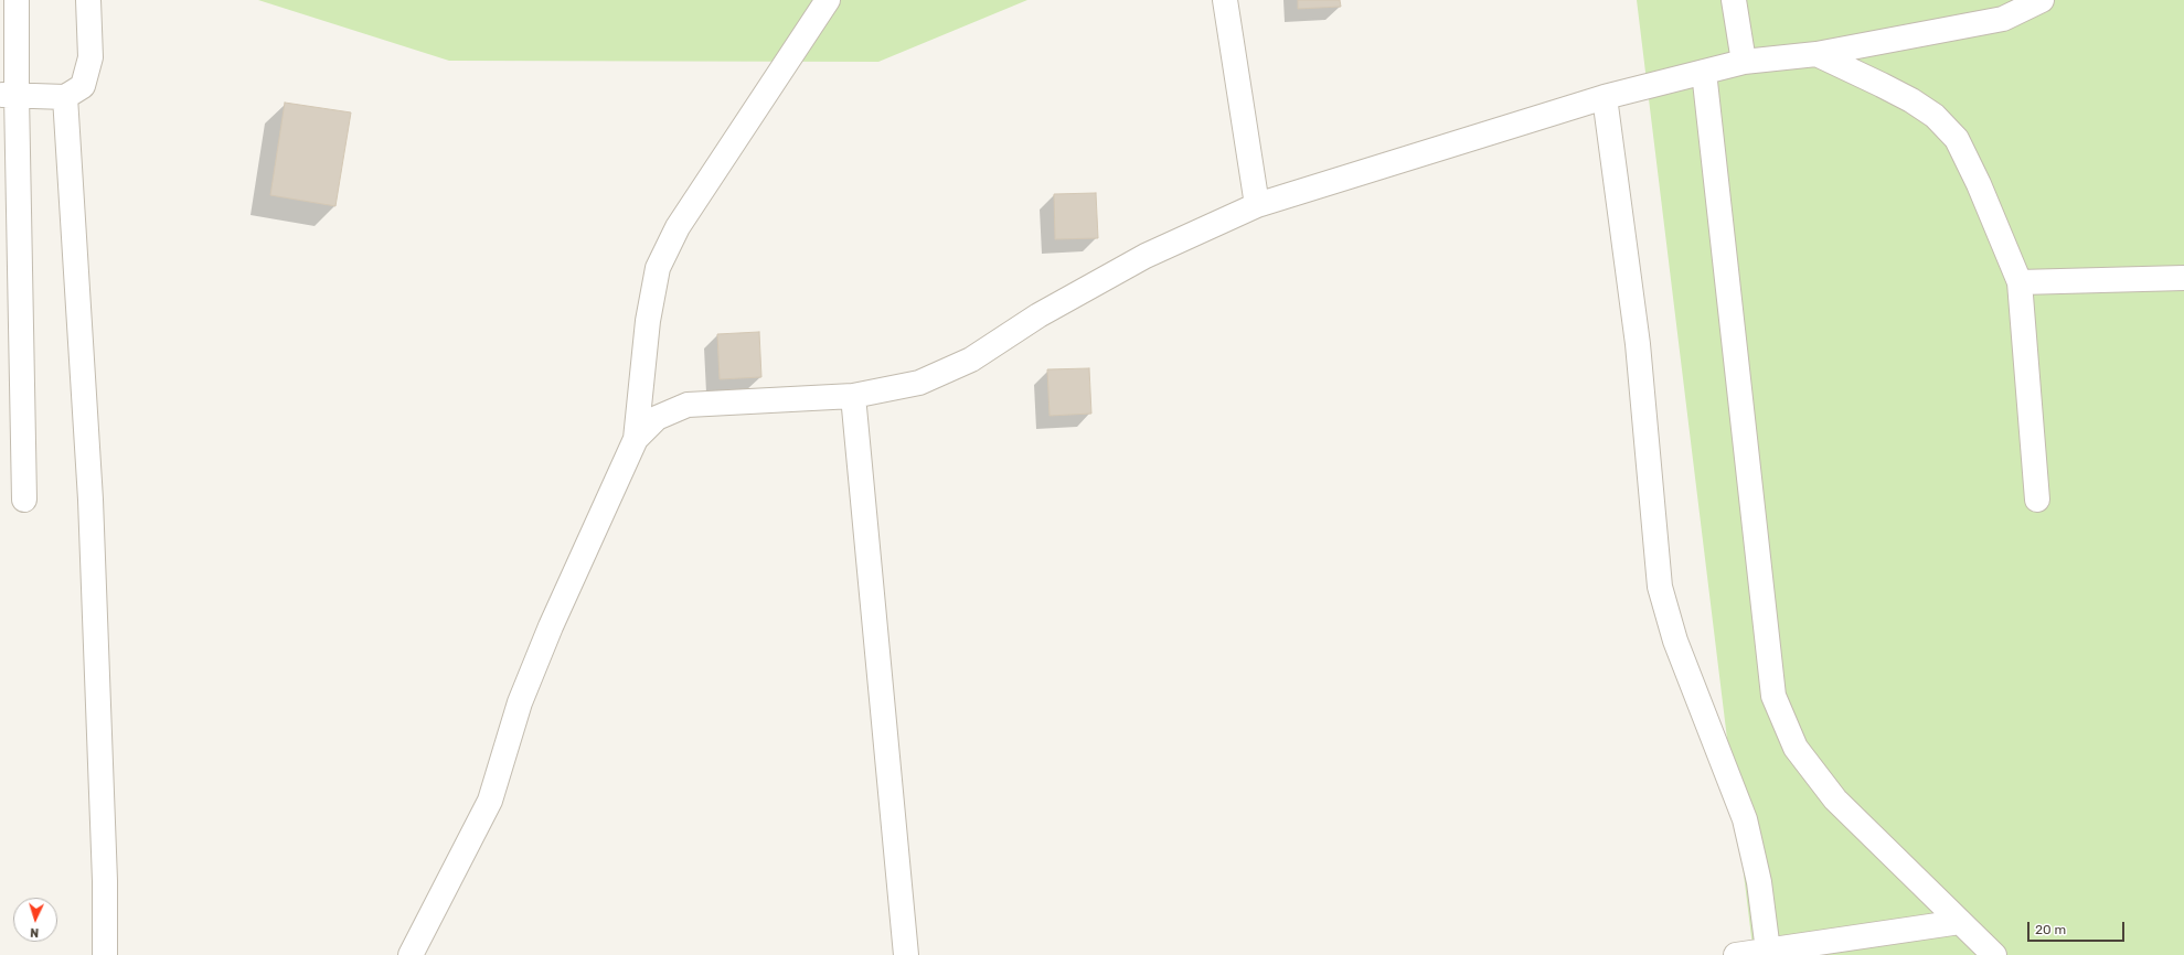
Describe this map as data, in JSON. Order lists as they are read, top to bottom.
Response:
{
  "scale_bar": "20 m",
  "north": "bottom"
}
